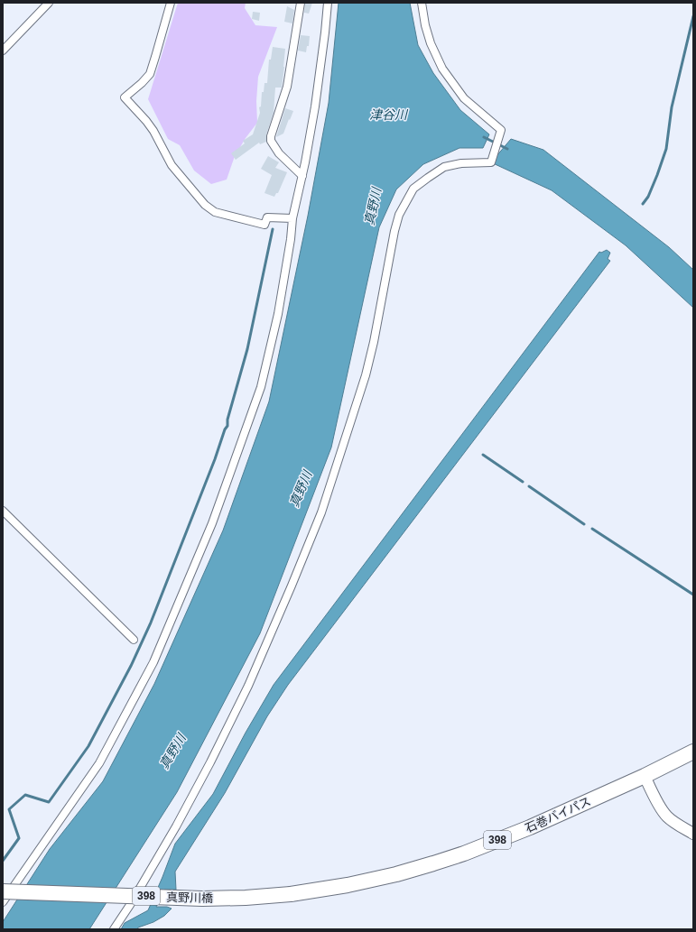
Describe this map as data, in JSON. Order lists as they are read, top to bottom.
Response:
{
  "streets": {
    "highway": ["石巻バイパス", "398", "真野川橋"]
  },
  "crossings": [
    ["石巻バイパス", "真野川橋"]
  ],
  "water": ["津谷川", "真野川"]
}
